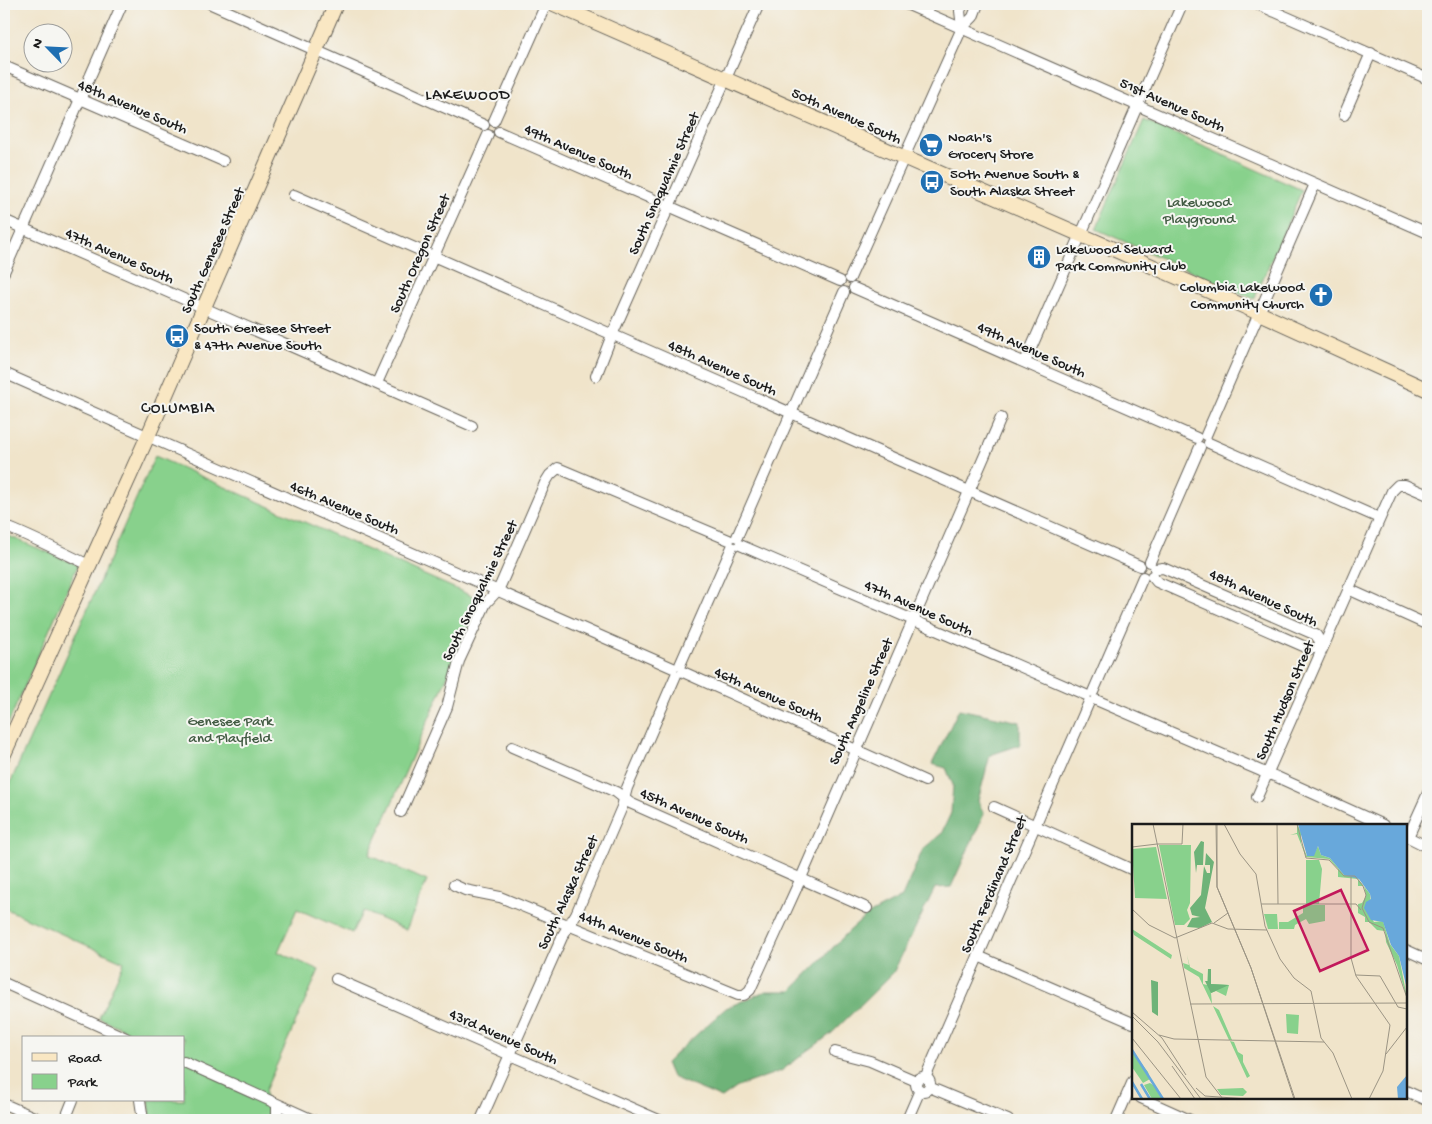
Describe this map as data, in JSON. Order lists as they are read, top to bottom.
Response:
{
  "streets": {
    "street": [
      "51st Avenue South",
      "48th Avenue South",
      "50th Avenue South",
      "49th Avenue South",
      "South Snoqualmie Street",
      "South Genesee Street",
      "South Oregon Street",
      "47th Avenue South",
      "46th Avenue South",
      "South Hudson Street",
      "South Angeline Street",
      "45th Avenue South",
      "South Ferdinand Street",
      "South Alaska Street",
      "44th Avenue South",
      "43rd Avenue South"
    ]
  },
  "crossings": [
    ["51st Avenue South", "South Ferdinand Street"],
    ["51st Avenue South", "South Alaska Street"],
    ["48th Avenue South", "South Snoqualmie Street"],
    ["48th Avenue South", "South Oregon Street"],
    ["48th Avenue South", "South Hudson Street"],
    ["48th Avenue South", "South Angeline Street"],
    ["48th Avenue South", "South Ferdinand Street"],
    ["48th Avenue South", "South Alaska Street"],
    ["50th Avenue South", "South Snoqualmie Street"],
    ["50th Avenue South", "South Ferdinand Street"],
    ["50th Avenue South", "South Alaska Street"],
    ["49th Avenue South", "South Snoqualmie Street"],
    ["49th Avenue South", "South Oregon Street"],
    ["49th Avenue South", "South Hudson Street"],
    ["49th Avenue South", "South Ferdinand Street"],
    ["49th Avenue South", "South Alaska Street"],
    ["South Snoqualmie Street", "47th Avenue South"],
    ["South Snoqualmie Street", "46th Avenue South"],
    ["South Genesee Street", "47th Avenue South"],
    ["South Genesee Street", "46th Avenue South"],
    ["South Oregon Street", "47th Avenue South"],
    ["47th Avenue South", "South Hudson Street"],
    ["47th Avenue South", "South Angeline Street"],
    ["47th Avenue South", "South Ferdinand Street"],
    ["47th Avenue South", "South Alaska Street"],
    ["46th Avenue South", "South Angeline Street"],
    ["46th Avenue South", "South Alaska Street"],
    ["South Angeline Street", "45th Avenue South"],
    ["South Angeline Street", "44th Avenue South"],
    ["45th Avenue South", "South Alaska Street"],
    ["South Alaska Street", "44th Avenue South"],
    ["South Alaska Street", "43rd Avenue South"]
  ],
  "districts": ["LAKEWOOD", "COLUMBIA"],
  "parks": ["Lakewood Playground", "Genesee Park and Playfield"],
  "places": {
    "supermarket": ["Noah's Grocery Store"],
    "bus stop": ["50th Avenue South & South Alaska Street", "South Genesee Street & 47th Avenue South"],
    "building": ["Lakewood Seward Park Community Club"],
    "church": ["Columbia Lakewood Community Church"]
  },
  "legend": ["Road", "Park"],
  "north": "top left"
}
